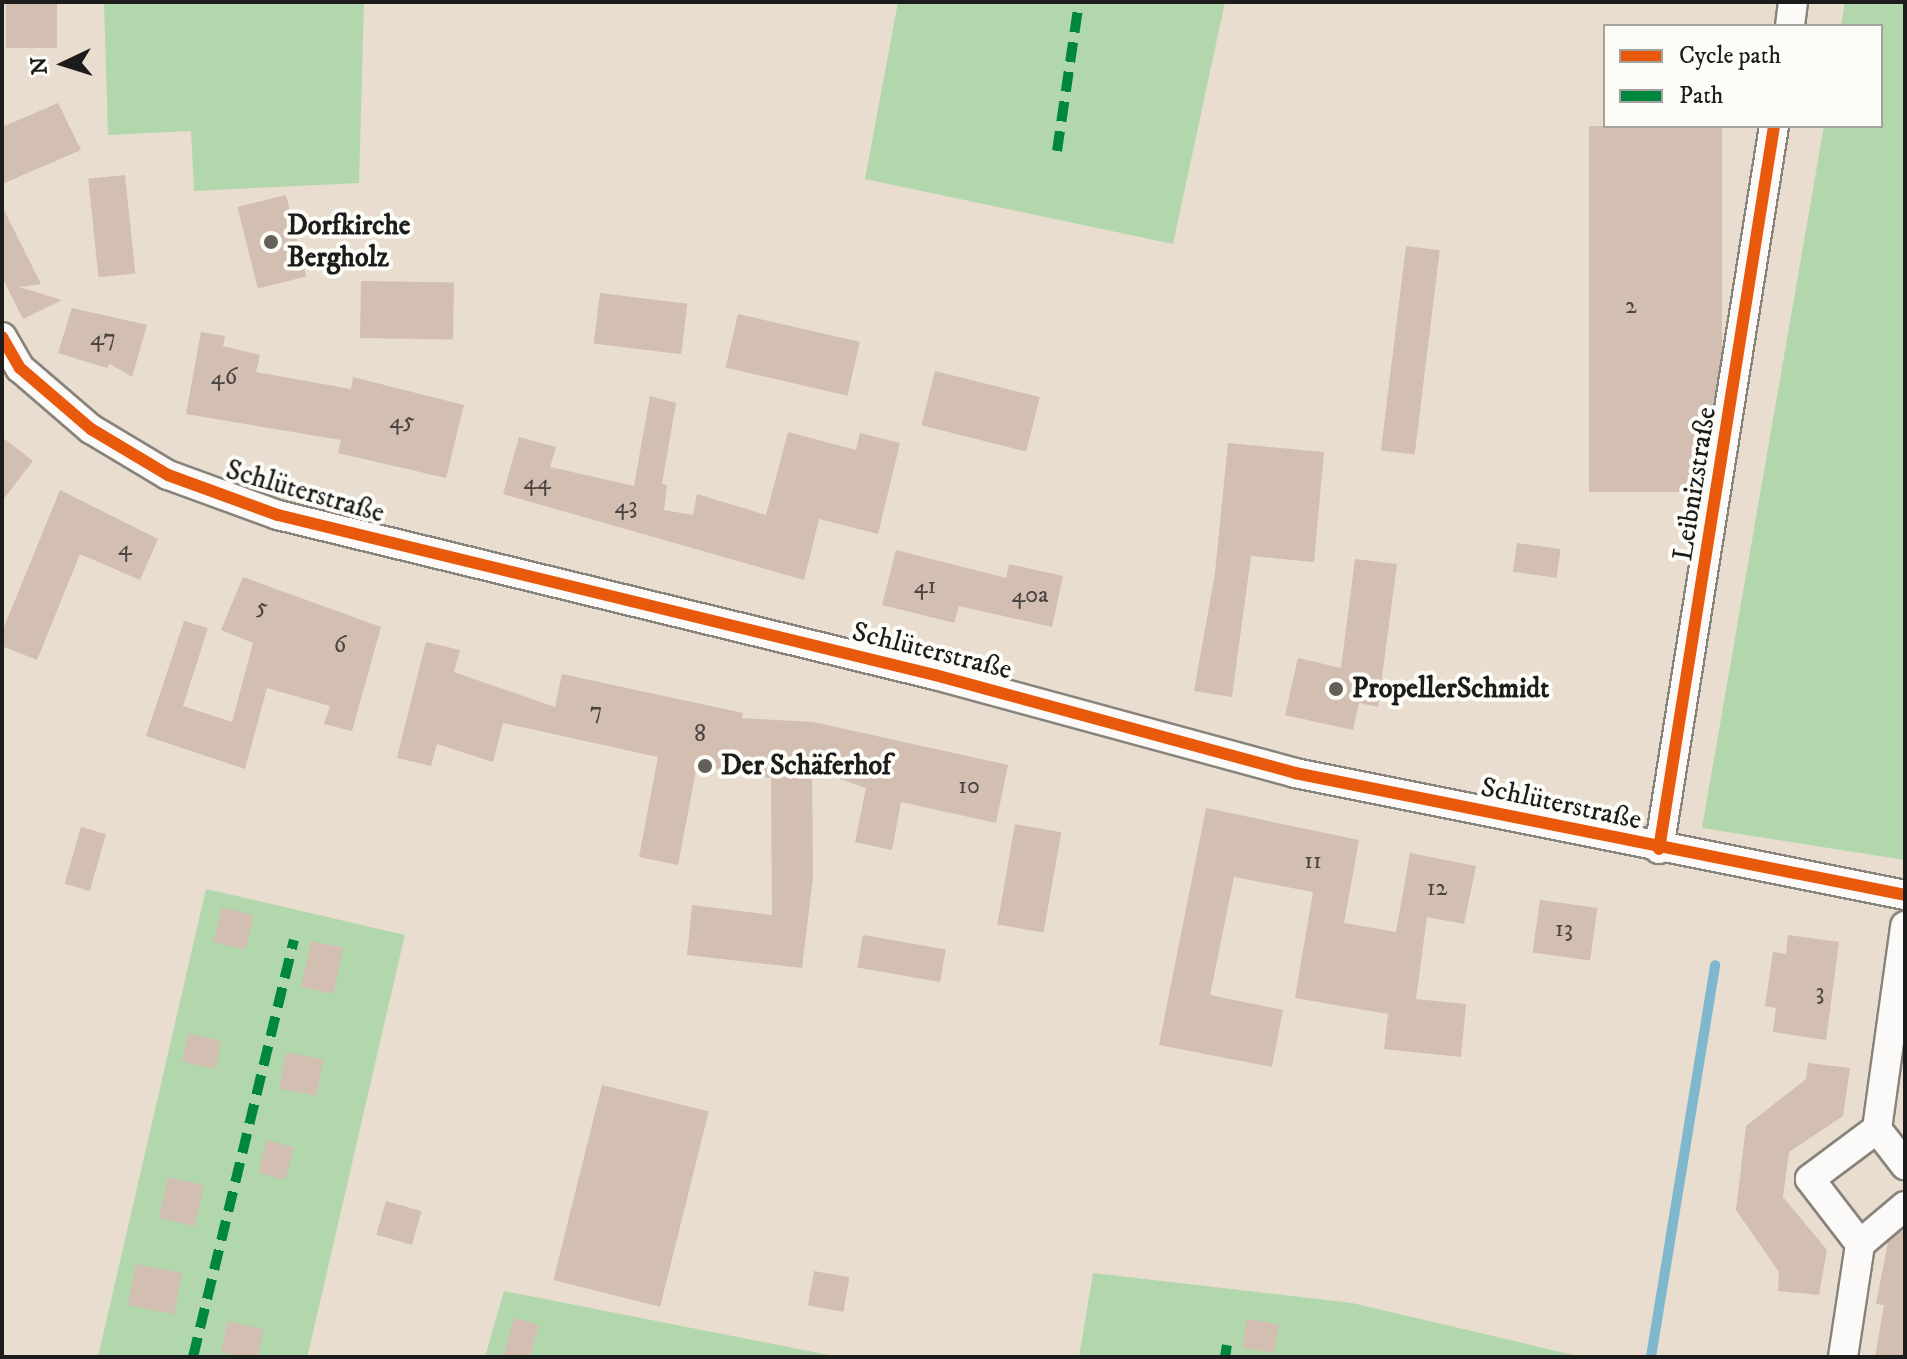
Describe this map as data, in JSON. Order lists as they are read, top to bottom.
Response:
{
  "streets": {
    "street": ["Leibnizstraße", "Schlüterstraße"]
  },
  "crossings": [
    ["Leibnizstraße", "Schlüterstraße"]
  ],
  "places": ["Dorfkirche Bergholz", "PropellerSchmidt", "Der Schäferhof"],
  "house_numbers": [
    "2",
    "47",
    "46",
    "45",
    "44",
    "43",
    "4",
    "41",
    "40a",
    "5",
    "6",
    "7",
    "8",
    "10",
    "11",
    "12",
    "13",
    "3"
  ],
  "legend": ["Cycle path", "Path"],
  "north": "left"
}
